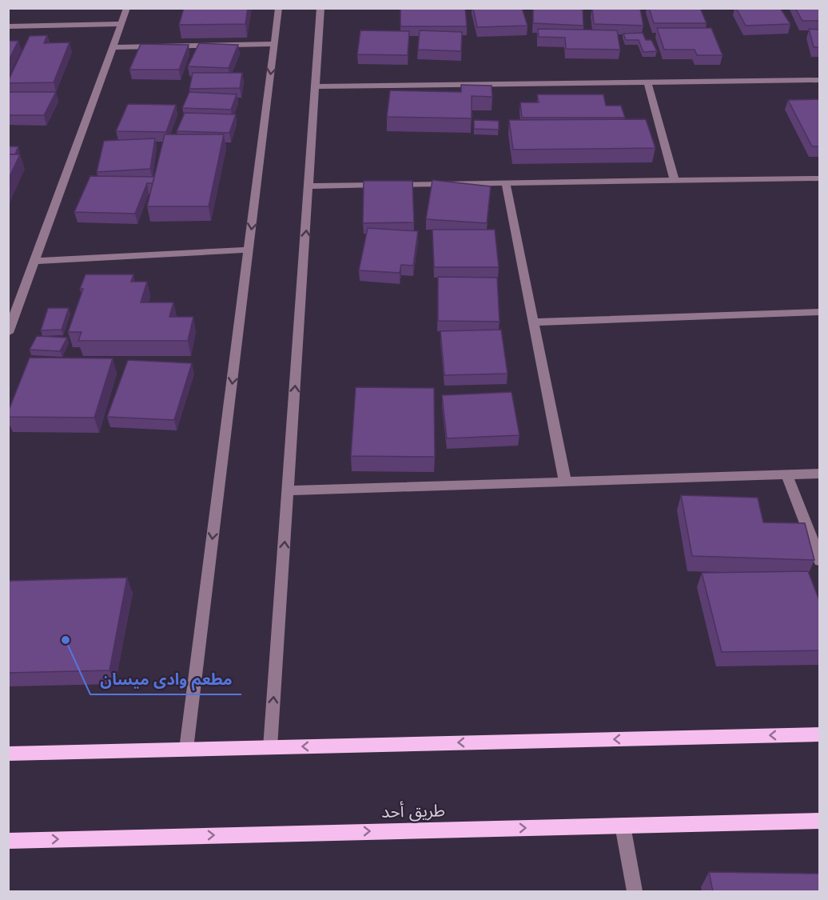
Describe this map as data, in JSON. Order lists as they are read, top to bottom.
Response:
{
  "streets": {
    "main road": ["طريق أحد"]
  },
  "places": ["مطعم وادى ميسان"]
}
